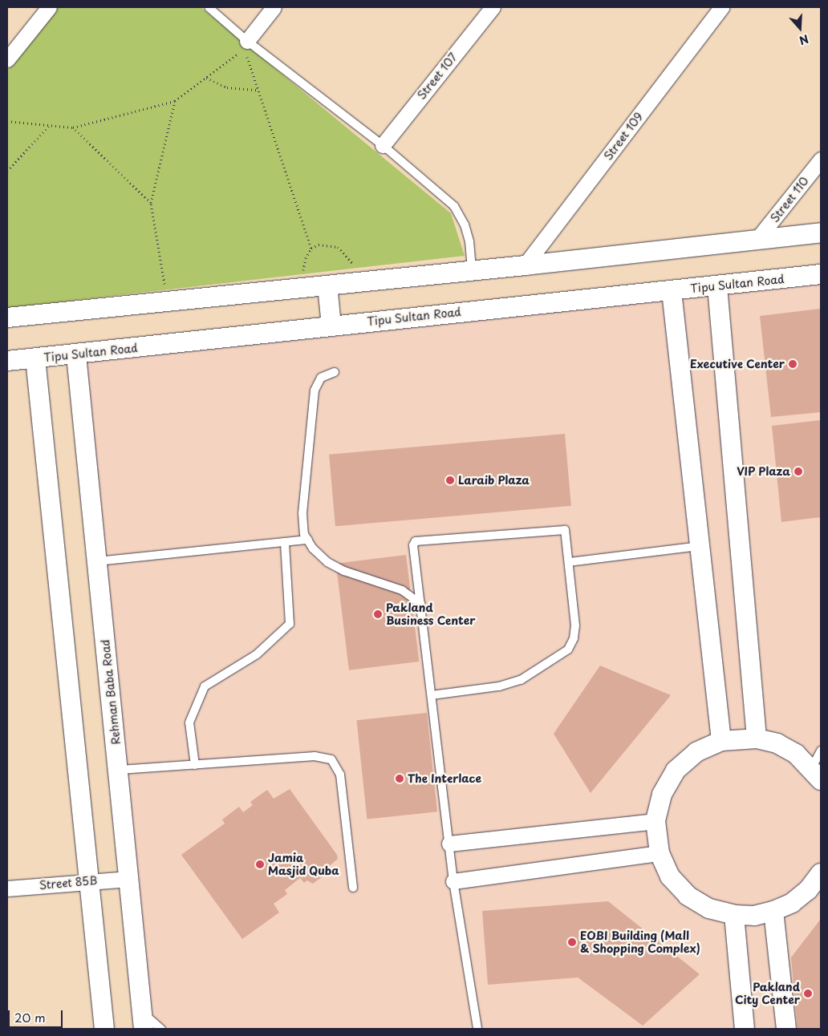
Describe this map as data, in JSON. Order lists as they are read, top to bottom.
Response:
{
  "streets": {
    "street": [
      "Street 107",
      "Street 109",
      "Street 110",
      "Tipu Sultan Road",
      "Rehman Baba Road",
      "Street 85B"
    ]
  },
  "crossings": [
    ["Tipu Sultan Road", "Rehman Baba Road"],
    ["Rehman Baba Road", "Street 85B"]
  ],
  "places": [
    "Executive Center",
    "VIP Plaza",
    "Laraib Plaza",
    "Pakland Business Center",
    "The Interlace",
    "Jamia Masjid Quba",
    "EOBI Building (Mall & Shopping Complex)",
    "Pakland City Center"
  ],
  "scale_bar": "20 m",
  "north": "bottom"
}
